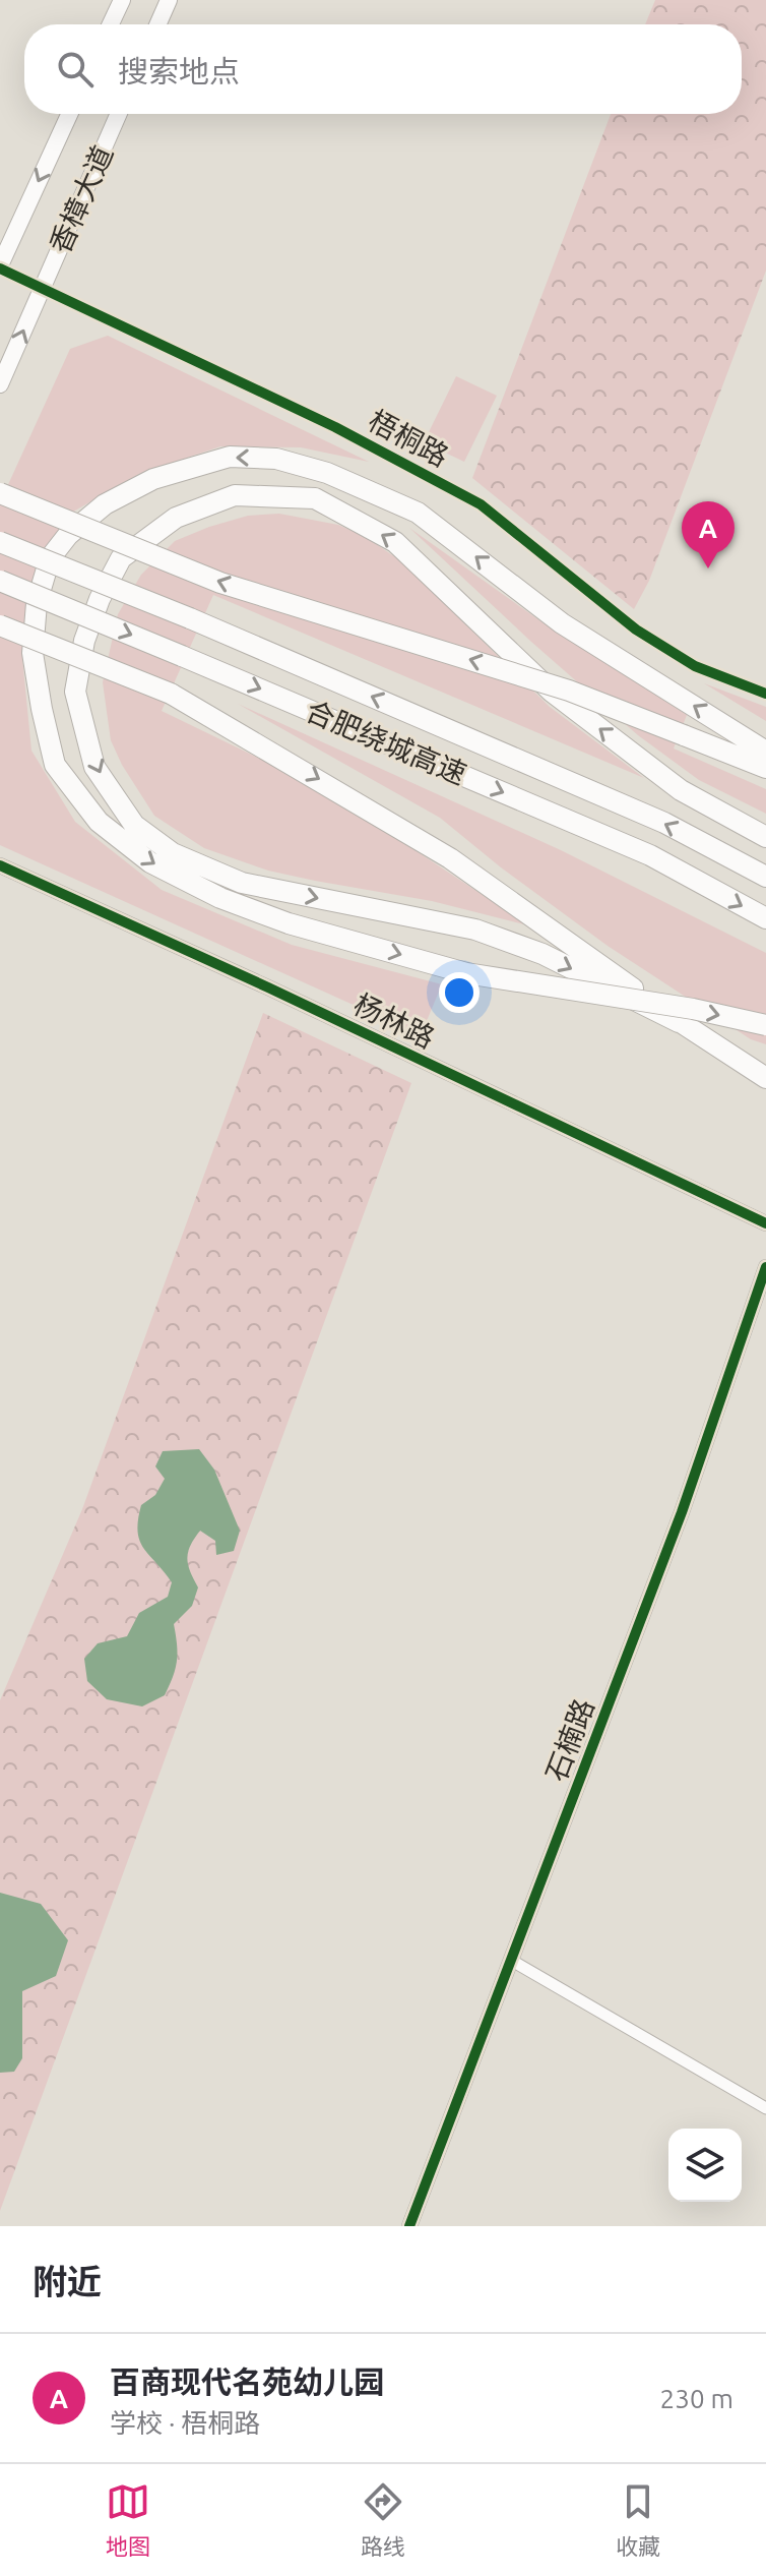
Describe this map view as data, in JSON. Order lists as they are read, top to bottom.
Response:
{
  "streets": {
    "highway": ["合肥绕城高速"],
    "main road": ["香樟大道"],
    "street": ["梧桐路", "杨林路", "石楠路"]
  },
  "crossings": [
    ["香樟大道", "梧桐路"]
  ],
  "page": {
    "search": "搜索地点",
    "pins": "A",
    "heading": "附近",
    "list": [
      {
        "mark": "A",
        "name": "百商现代名苑幼儿园",
        "note": "学校 · 梧桐路",
        "value": "230 m"
      }
    ],
    "nav": ["地图", "路线", "收藏"]
  }
}
